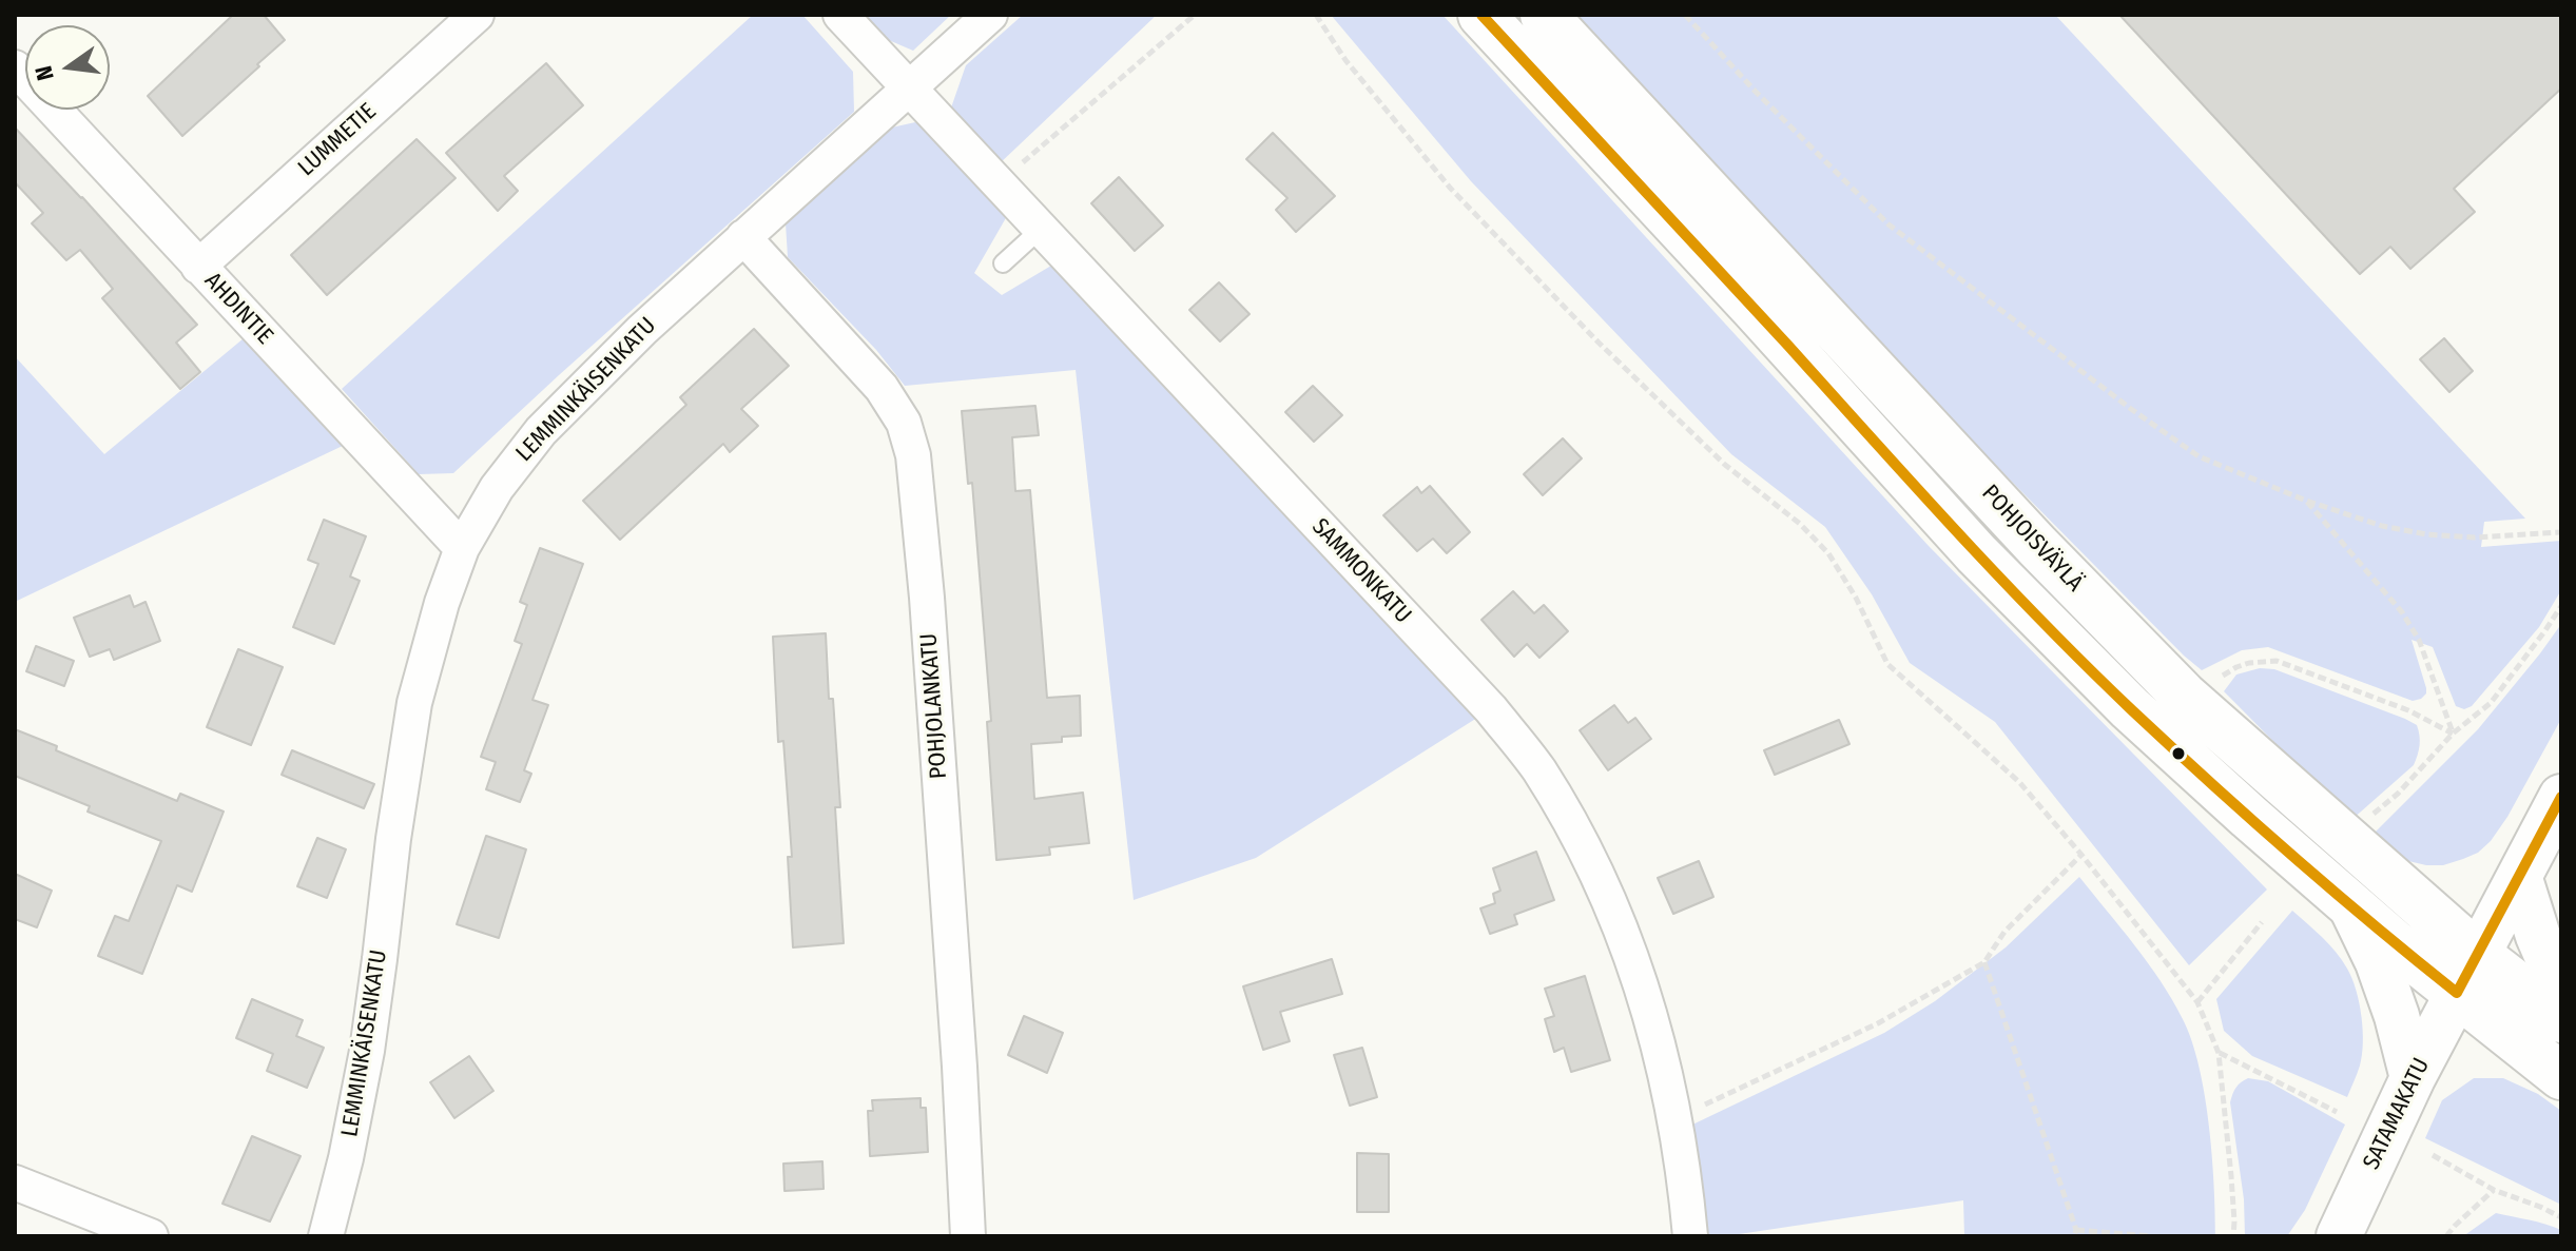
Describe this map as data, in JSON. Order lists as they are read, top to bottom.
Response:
{
  "streets": {
    "main road": ["POHJOISVÄYLÄ"],
    "street": [
      "LUMMETIE",
      "AHDINTIE",
      "LEMMINKÄISENKATU",
      "SAMMONKATU",
      "POHJOLANKATU",
      "SATAMAKATU"
    ]
  },
  "crossings": [
    ["LUMMETIE", "AHDINTIE"],
    ["AHDINTIE", "LEMMINKÄISENKATU"],
    ["LEMMINKÄISENKATU", "SAMMONKATU"],
    ["LEMMINKÄISENKATU", "POHJOLANKATU"],
    ["POHJOISVÄYLÄ", "SATAMAKATU"]
  ],
  "north": "left"
}
